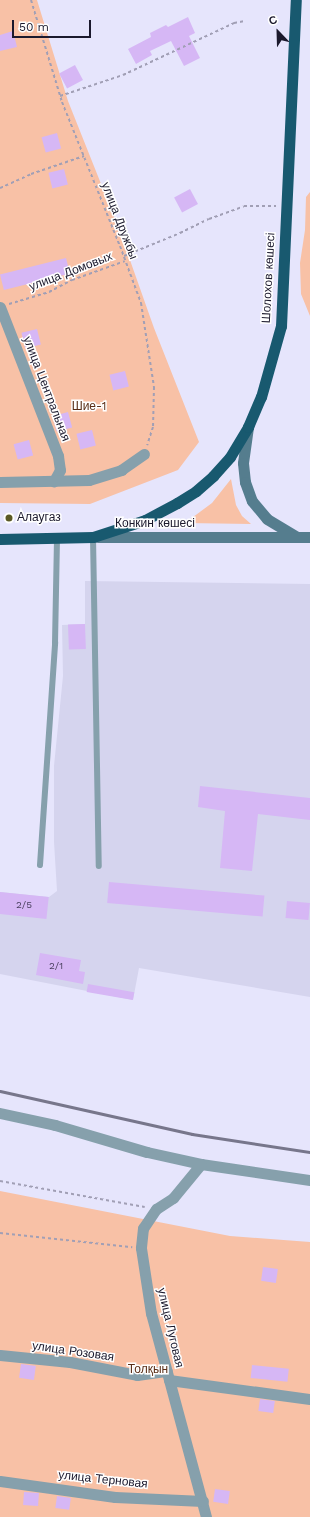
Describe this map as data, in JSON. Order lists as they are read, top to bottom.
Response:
{
  "streets": {
    "highway": ["Шолохов көшесі", "Конкин көшесі"],
    "street": [
      "улица Центральная",
      "улица Луговая",
      "улица Розовая",
      "улица Терновая"
    ],
    "path": ["улица Дружбы", "улица Домовых"]
  },
  "crossings": [
    ["улица Дружбы", "улица Домовых"],
    ["улица Домовых", "улица Центральная"],
    ["Шолохов көшесі", "Конкин көшесі"],
    ["улица Луговая", "улица Розовая"],
    ["улица Луговая", "улица Терновая"]
  ],
  "parks": ["Шие-1", "Толқын"],
  "places": ["Алаугаз"],
  "house_numbers": ["2/5", "2/1"],
  "scale_bar": "50 m",
  "north": "top left"
}
